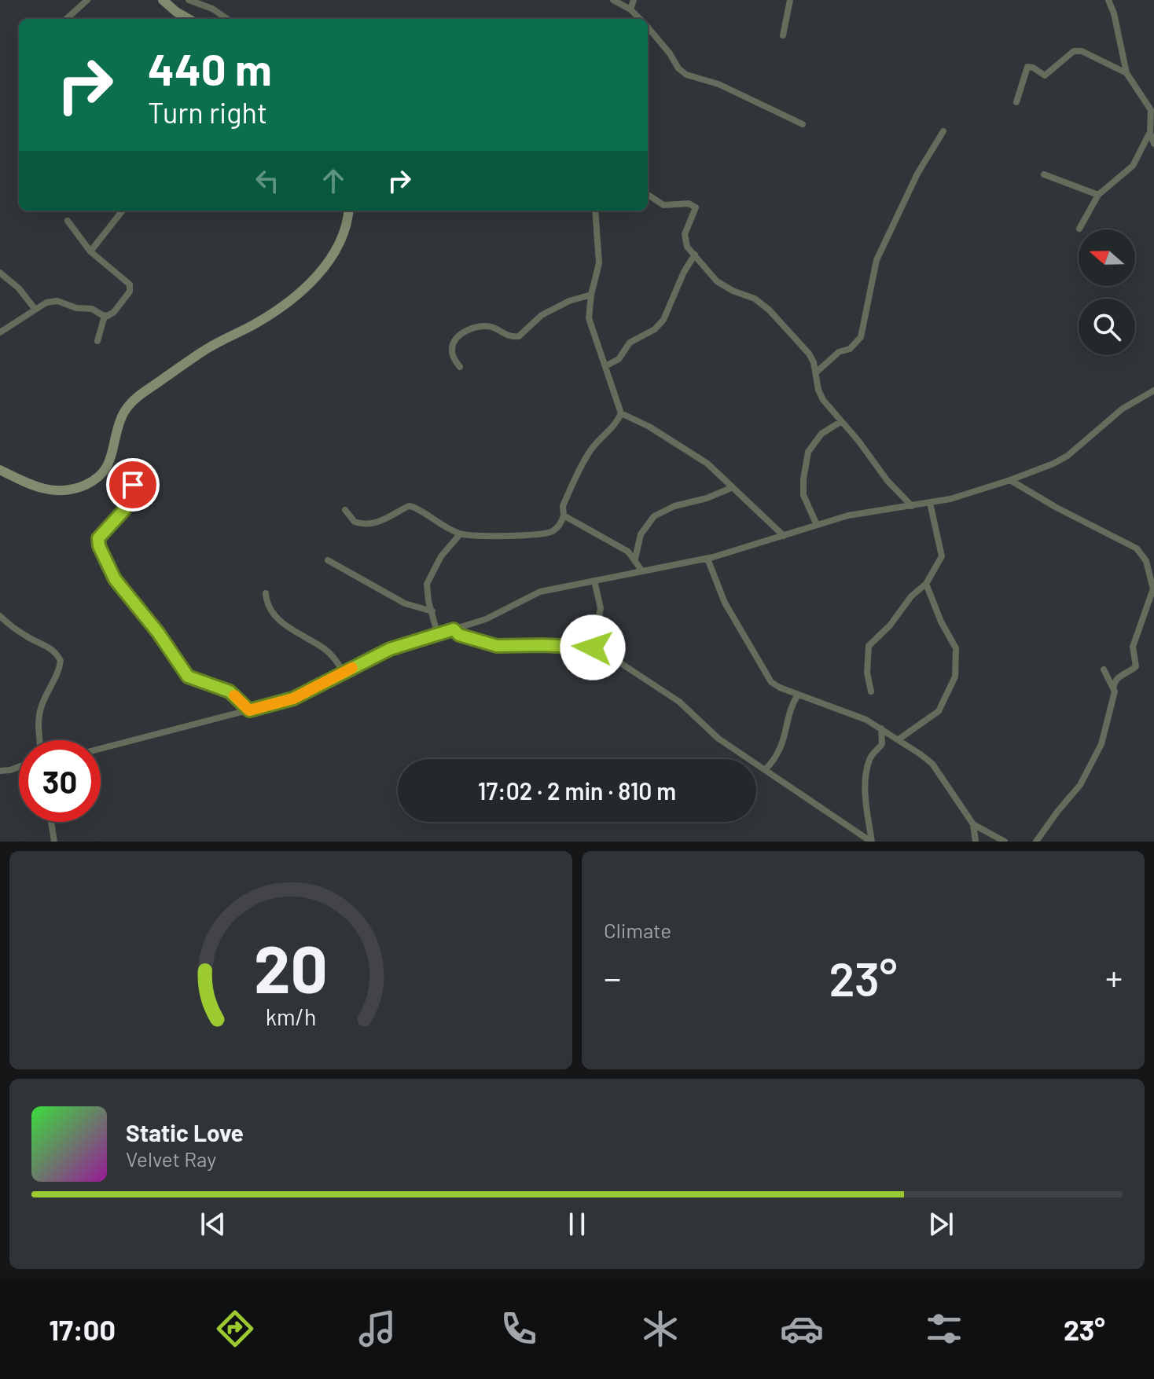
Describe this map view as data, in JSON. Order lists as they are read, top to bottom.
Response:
{
  "north": "left",
  "page": {
    "turn": ["440 m", "Turn right"],
    "limit": "30",
    "trip": "17:02 · 2 min · 810 m",
    "tile": "Climate",
    "heat": ["−", "23°", "+"],
    "song": ["Static Love", "Velvet Ray"],
    "tabs": ["17:00", "23°"],
    "gauge": ["20", "km/h"]
  }
}
